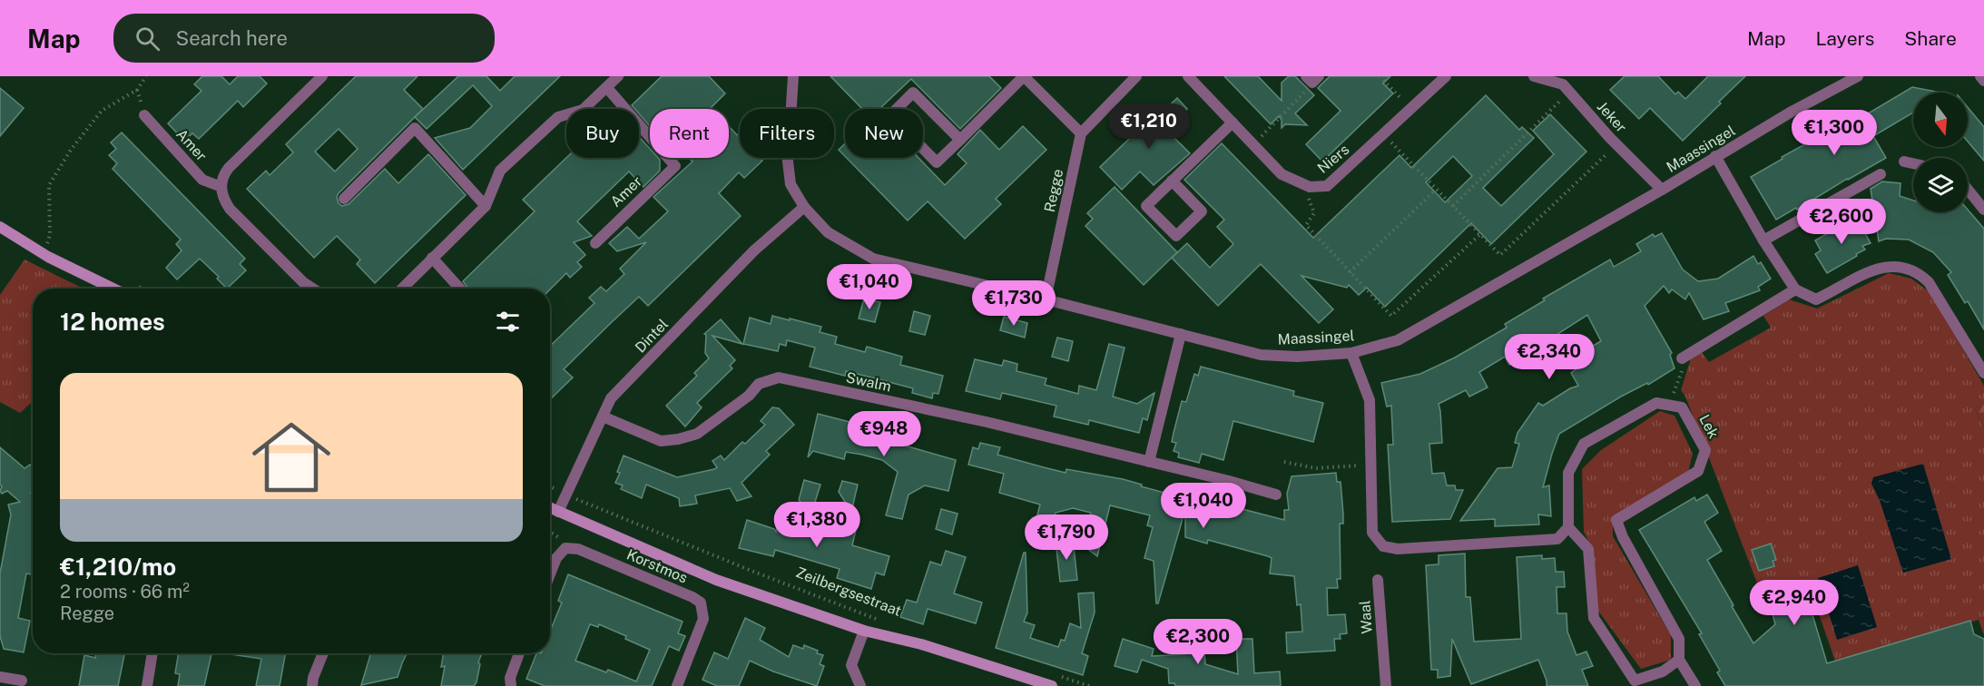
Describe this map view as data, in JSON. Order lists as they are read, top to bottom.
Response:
{
  "streets": {
    "street": [
      "Jeker",
      "Amer",
      "Maassingel",
      "Niers",
      "Regge",
      "Dintel",
      "Swalm",
      "Lek",
      "Korstmos",
      "Zeilbergsestraat",
      "Waal"
    ]
  },
  "crossings": [
    ["Jeker", "Maassingel"],
    ["Maassingel", "Regge"],
    ["Maassingel", "Dintel"],
    ["Dintel", "Swalm"],
    ["Dintel", "Zeilbergsestraat"]
  ],
  "north": "bottom",
  "page": {
    "header": "Map",
    "search": "Search here",
    "nav": ["Map", "Layers", "Share"],
    "price": [
      "€1,210",
      "€1,300",
      "€2,600",
      "€1,040",
      "€1,730",
      "€2,340",
      "€948",
      "€1,040",
      "€1,380",
      "€1,790",
      "€2,940",
      "€2,300"
    ],
    "chip": [
      "Buy",
      "Rent",
      "Filters",
      "New"
    ],
    "heading": "12 homes",
    "list": [
      {
        "name": "€1,210/mo",
        "note": "2 rooms · 66 m² · Regge"
      }
    ]
  }
}
